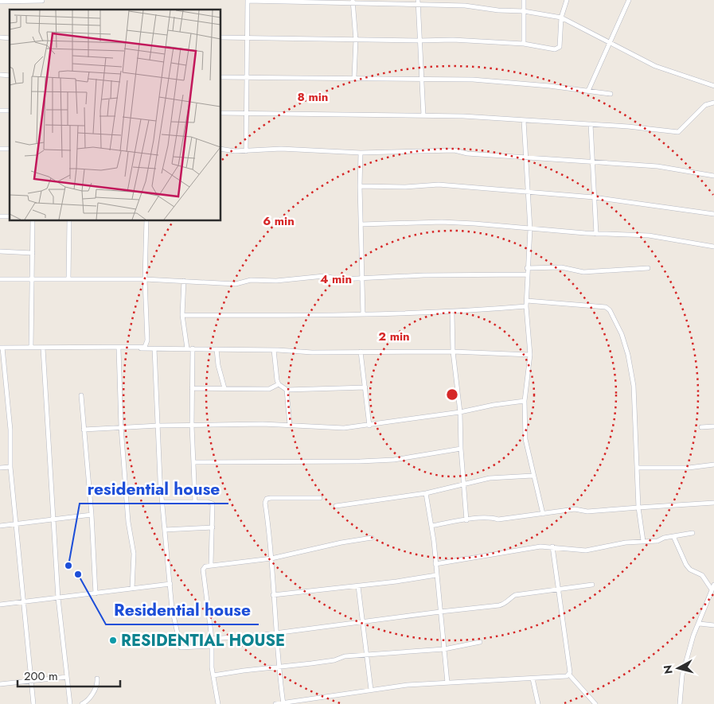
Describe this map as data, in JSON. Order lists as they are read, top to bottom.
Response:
{
  "places": ["residential house", "Residential house", "RESIDENTIAL HOUSE"],
  "scale_bar": "200 m",
  "north": "left",
  "rings": [
    "8 min",
    "6 min",
    "4 min",
    "2 min"
  ]
}
